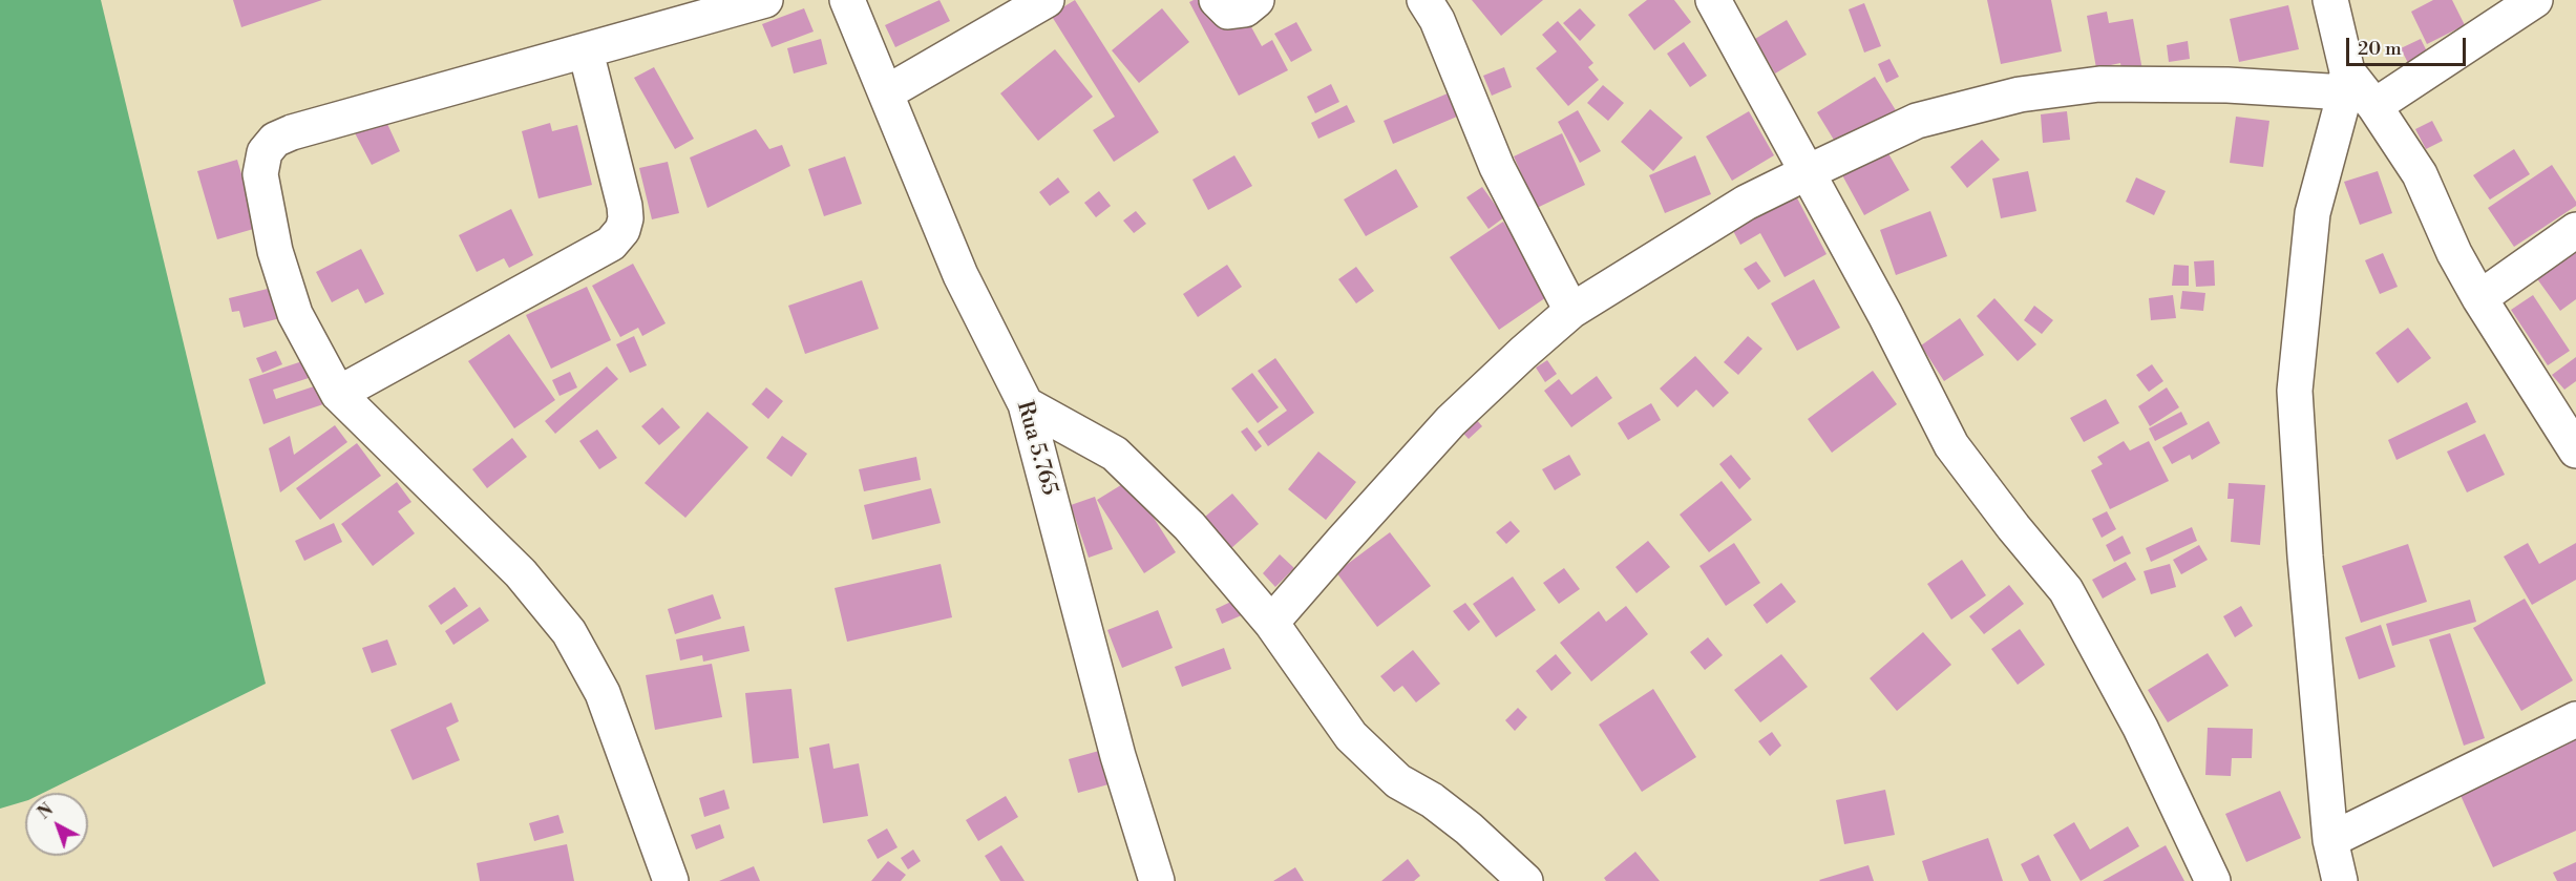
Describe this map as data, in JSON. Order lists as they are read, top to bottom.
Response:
{
  "streets": {
    "street": ["Rua 5.765"]
  },
  "scale_bar": "20 m",
  "north": "top left"
}
